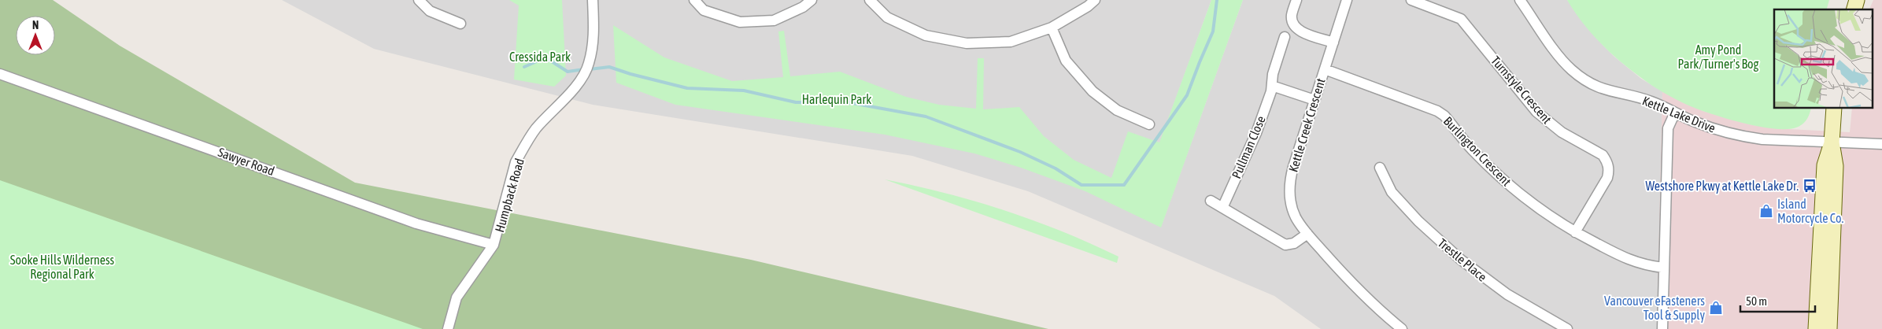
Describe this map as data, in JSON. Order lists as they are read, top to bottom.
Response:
{
  "streets": {
    "street": [
      "Turnstyle Crescent",
      "Kettle Lake Drive",
      "Kettle Creek Crescent",
      "Pullman Close",
      "Burlington Crescent",
      "Sawyer Road",
      "Humpback Road",
      "Trestle Place"
    ]
  },
  "crossings": [
    ["Turnstyle Crescent", "Burlington Crescent"],
    ["Kettle Creek Crescent", "Burlington Crescent"],
    ["Sawyer Road", "Humpback Road"]
  ],
  "parks": [
    "Amy Pond Park/Turner's Bog",
    "Cressida Park",
    "Harlequin Park",
    "Sooke Hills Wilderness Regional Park"
  ],
  "places": {
    "bus stop": ["Westshore Pkwy at Kettle Lake Dr."],
    "shop": ["Island Motorcycle Co.", "Vancouver eFasteners Tool & Supply"]
  },
  "scale_bar": "50 m",
  "north": "top"
}
